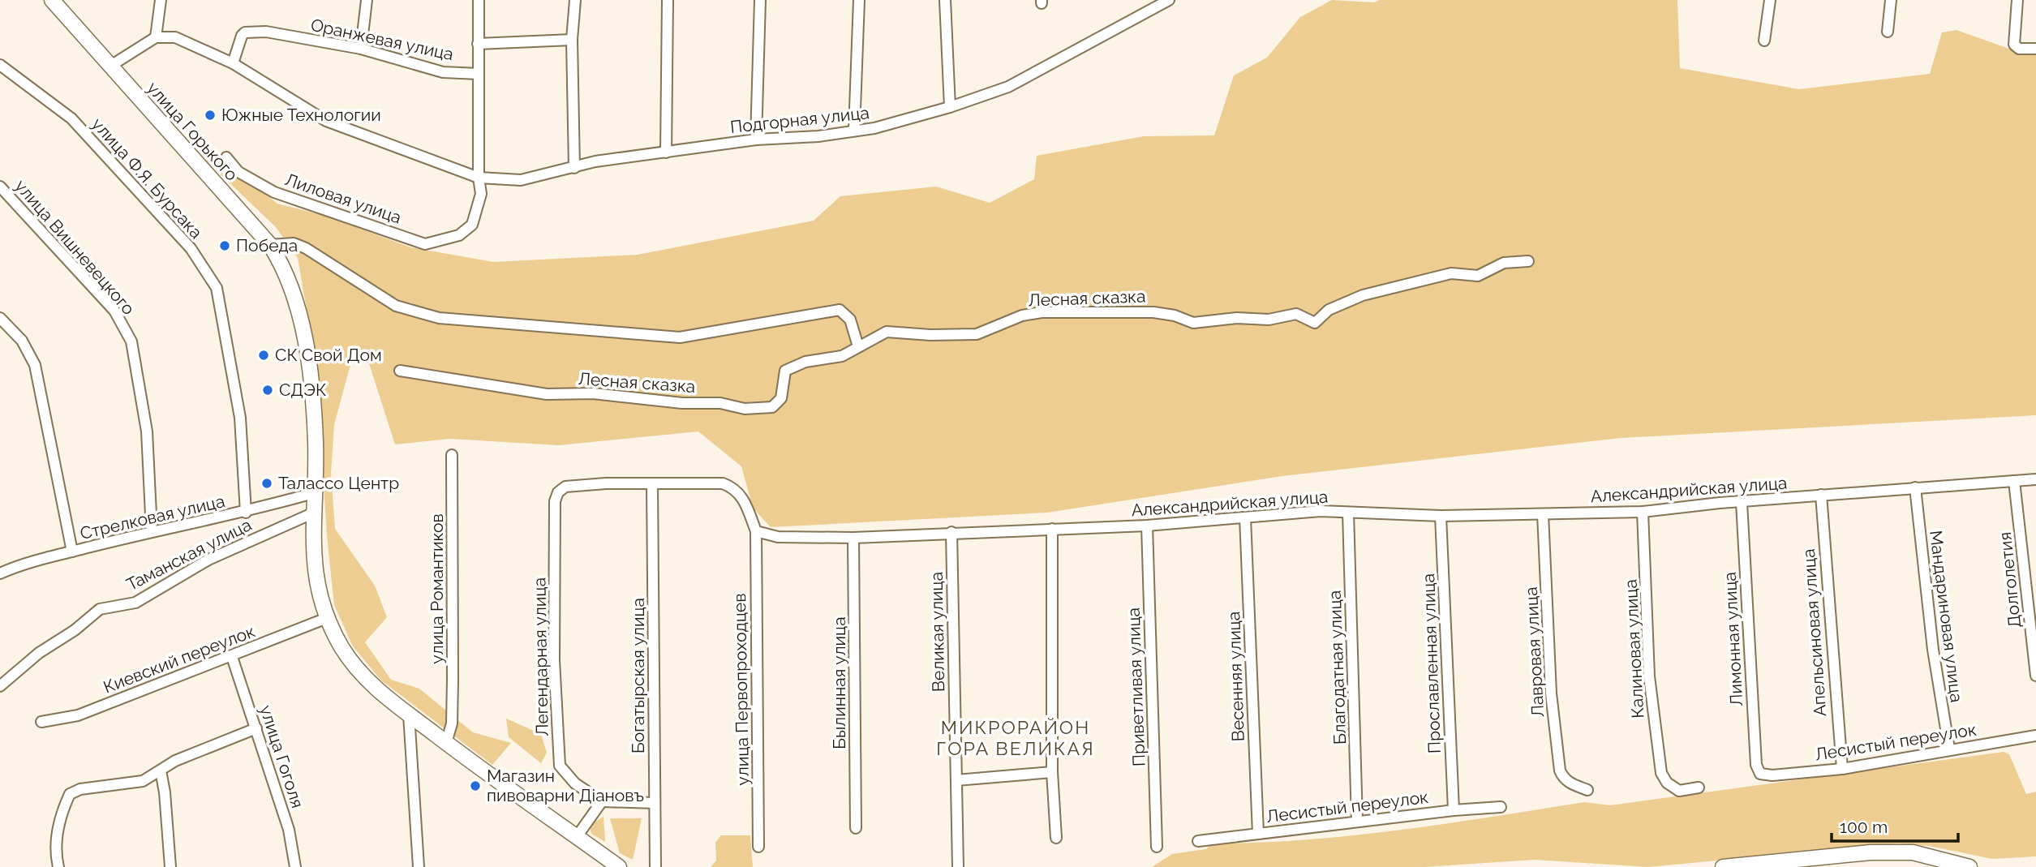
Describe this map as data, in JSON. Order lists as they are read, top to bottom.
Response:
{
  "streets": {
    "main road": ["улица Горького"],
    "street": [
      "Оранжевая улица",
      "Подгорная улица",
      "улица Ф.Я. Бурсака",
      "Лиловая улица",
      "улица Вишневецкого",
      "Лесная сказка",
      "Александрийская улица",
      "Стрелковая улица",
      "Таманская улица",
      "Долголетия",
      "улица Романтиков",
      "Мандариновая улица",
      "Великая улица",
      "Апельсиновая улица",
      "Лимонная улица",
      "Калиновая улица",
      "Лавровая улица",
      "Легендарная улица",
      "Киевский переулок",
      "Прославленная улица",
      "Благодатная улица",
      "Богатырская улица",
      "Весенняя улица",
      "Былинная улица",
      "Приветливая улица",
      "улица Первопроходцев",
      "Лесистый переулок",
      "улица Гоголя"
    ]
  },
  "crossings": [
    ["Оранжевая улица", "Подгорная улица"],
    ["Подгорная улица", "Лиловая улица"],
    ["улица Горького", "Стрелковая улица"],
    ["улица Горького", "Таманская улица"],
    ["улица Горького", "улица Романтиков"],
    ["улица Горького", "Киевский переулок"],
    ["улица Ф.Я. Бурсака", "Стрелковая улица"],
    ["улица Вишневецкого", "Стрелковая улица"],
    ["Александрийская улица", "Долголетия"],
    ["Александрийская улица", "Мандариновая улица"],
    ["Александрийская улица", "Великая улица"],
    ["Александрийская улица", "Апельсиновая улица"],
    ["Александрийская улица", "Лимонная улица"],
    ["Александрийская улица", "Калиновая улица"],
    ["Александрийская улица", "Лавровая улица"],
    ["Александрийская улица", "Прославленная улица"],
    ["Александрийская улица", "Благодатная улица"],
    ["Александрийская улица", "Весенняя улица"],
    ["Александрийская улица", "Былинная улица"],
    ["Александрийская улица", "Приветливая улица"],
    ["Александрийская улица", "улица Первопроходцев"],
    ["Мандариновая улица", "Лесистый переулок"],
    ["Апельсиновая улица", "Лесистый переулок"],
    ["Лимонная улица", "Лесистый переулок"],
    ["Легендарная улица", "Богатырская улица"],
    ["Киевский переулок", "улица Гоголя"],
    ["Прославленная улица", "Лесистый переулок"],
    ["Благодатная улица", "Лесистый переулок"],
    ["Весенняя улица", "Лесистый переулок"]
  ],
  "districts": ["МИКРОРАЙОН ГОРА ВЕЛИКАЯ"],
  "places": [
    "Южные Технологии",
    "Победа",
    "СК Свой Дом",
    "СДЭК",
    "Талассо Центр",
    "Магазин пивоварни Дiановъ"
  ],
  "scale_bar": "100 m"
}
